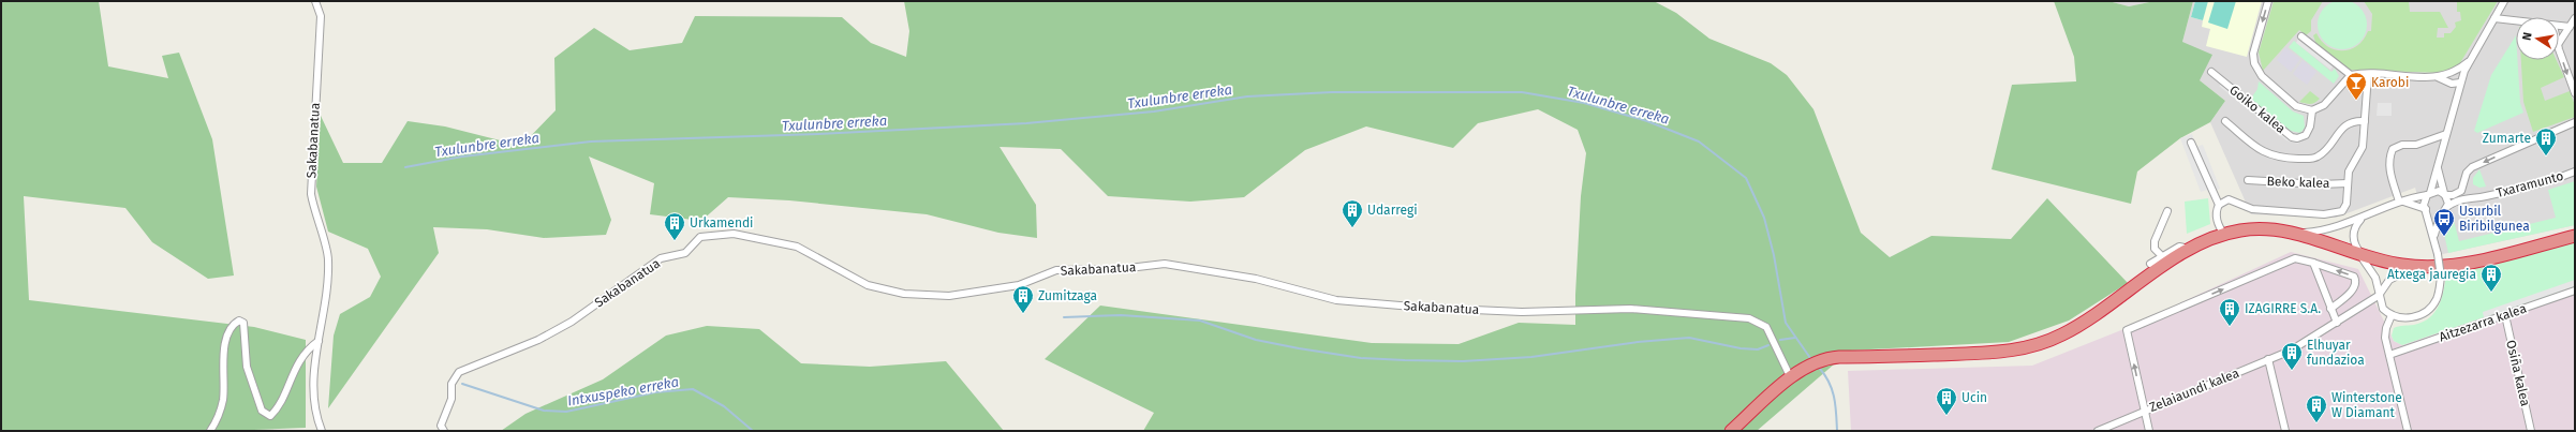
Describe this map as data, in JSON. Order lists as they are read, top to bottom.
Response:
{
  "streets": {
    "street": [
      "Goiko kalea",
      "Sakabanatua",
      "Beko kalea",
      "Txaramunto",
      "Aitzezarra kalea",
      "Osiña kalea",
      "Zelaiaundi kalea"
    ]
  },
  "crossings": [
    ["Aitzezarra kalea", "Osiña kalea"]
  ],
  "water": ["Txulunbre erreka", "Intxuspeko erreka"],
  "places": {
    "bar": ["Karobi"],
    "building": [
      "Zumarte",
      "Udarregi",
      "Urkamendi",
      "Atxega jauregia",
      "Zumitzaga",
      "IZAGIRRE S.A.",
      "Elhuyar fundazioa",
      "Ucin",
      "Winterstone W Diamant"
    ],
    "bus stop": ["Usurbil Biribilgunea"]
  },
  "north": "left"
}
